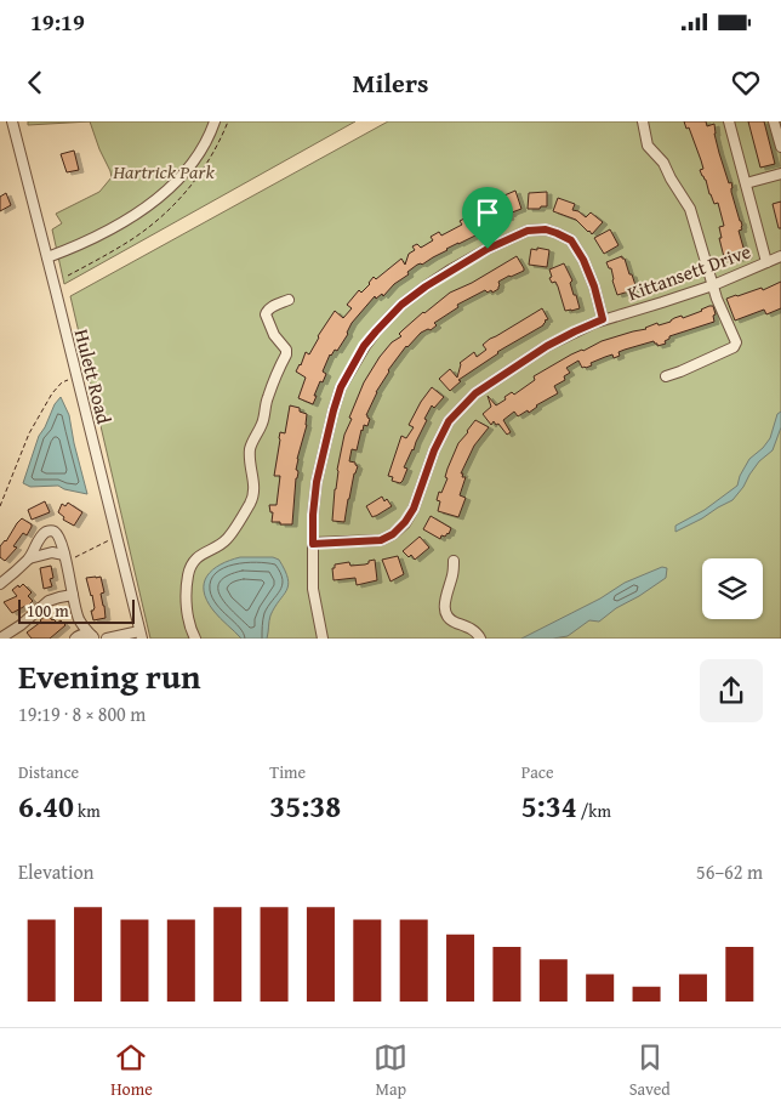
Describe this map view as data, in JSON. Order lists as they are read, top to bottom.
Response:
{
  "streets": {
    "street": ["Kittansett Drive", "Hulett Road"]
  },
  "parks": ["Hartrick Park"],
  "scale_bar": "100 m",
  "page": {
    "status": "19:19",
    "header": "Milers",
    "scale": "100 m",
    "heading": ["Evening run", "19:19 · 8 × 800 m"],
    "stats": [
      ["Distance", "6.40 km"],
      ["Time", "35:38"],
      ["Pace", "5:34 /km"]
    ],
    "chart": ["Elevation", "56–62 m"],
    "tabs": ["Home", "Map", "Saved"]
  }
}
